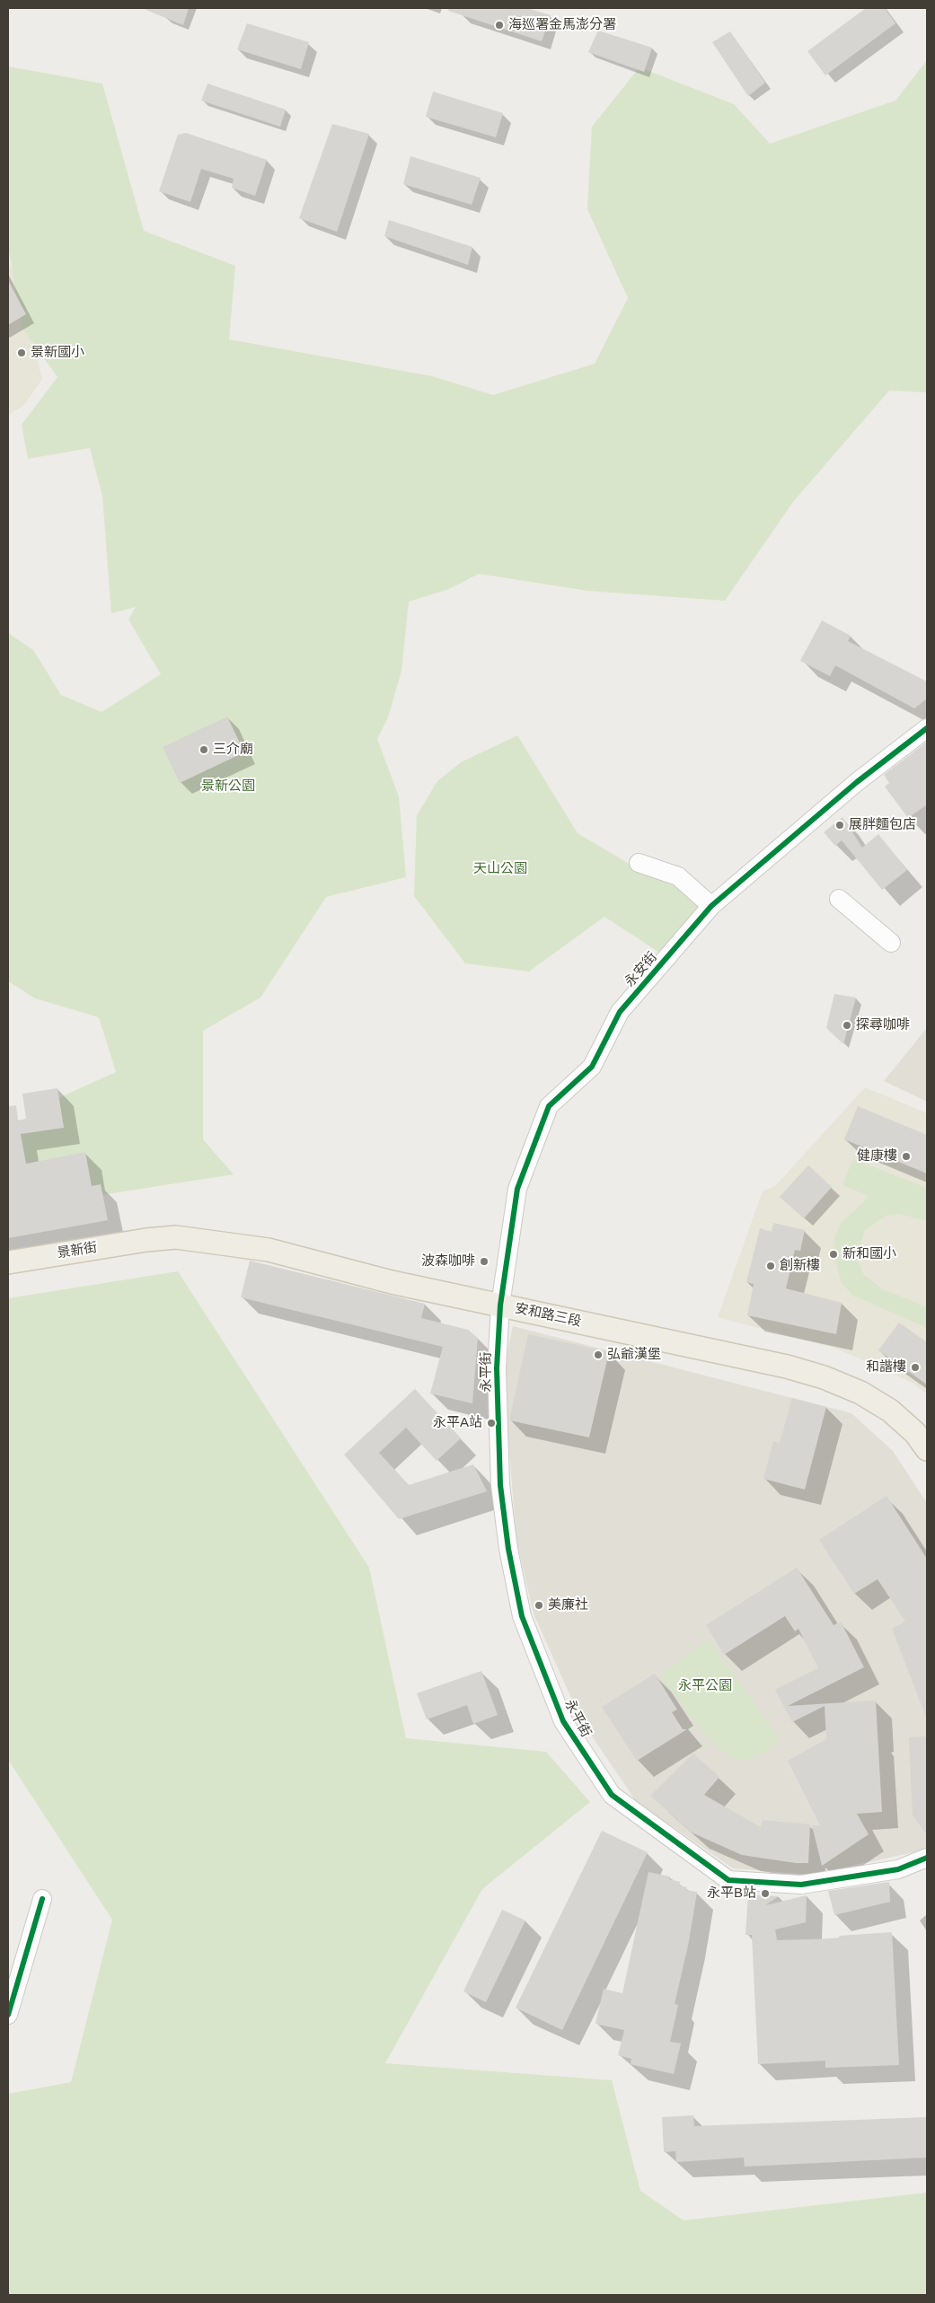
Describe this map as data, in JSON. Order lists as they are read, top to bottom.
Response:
{
  "streets": {
    "main road": ["景新街", "安和路三段"],
    "street": ["永安街", "永平街"]
  },
  "crossings": [
    ["永安街", "安和路三段"],
    ["永安街", "永平街"],
    ["景新街", "安和路三段"],
    ["安和路三段", "永平街"]
  ],
  "parks": ["景新公園", "天山公園", "永平公園"],
  "places": [
    "海巡署金馬澎分署",
    "景新國小",
    "三介廟",
    "展胖麵包店",
    "探尋咖啡",
    "健康樓",
    "新和國小",
    "波森咖啡",
    "創新樓",
    "弘爺漢堡",
    "和諧樓",
    "永平A站",
    "美廉社",
    "永平B站"
  ]
}
